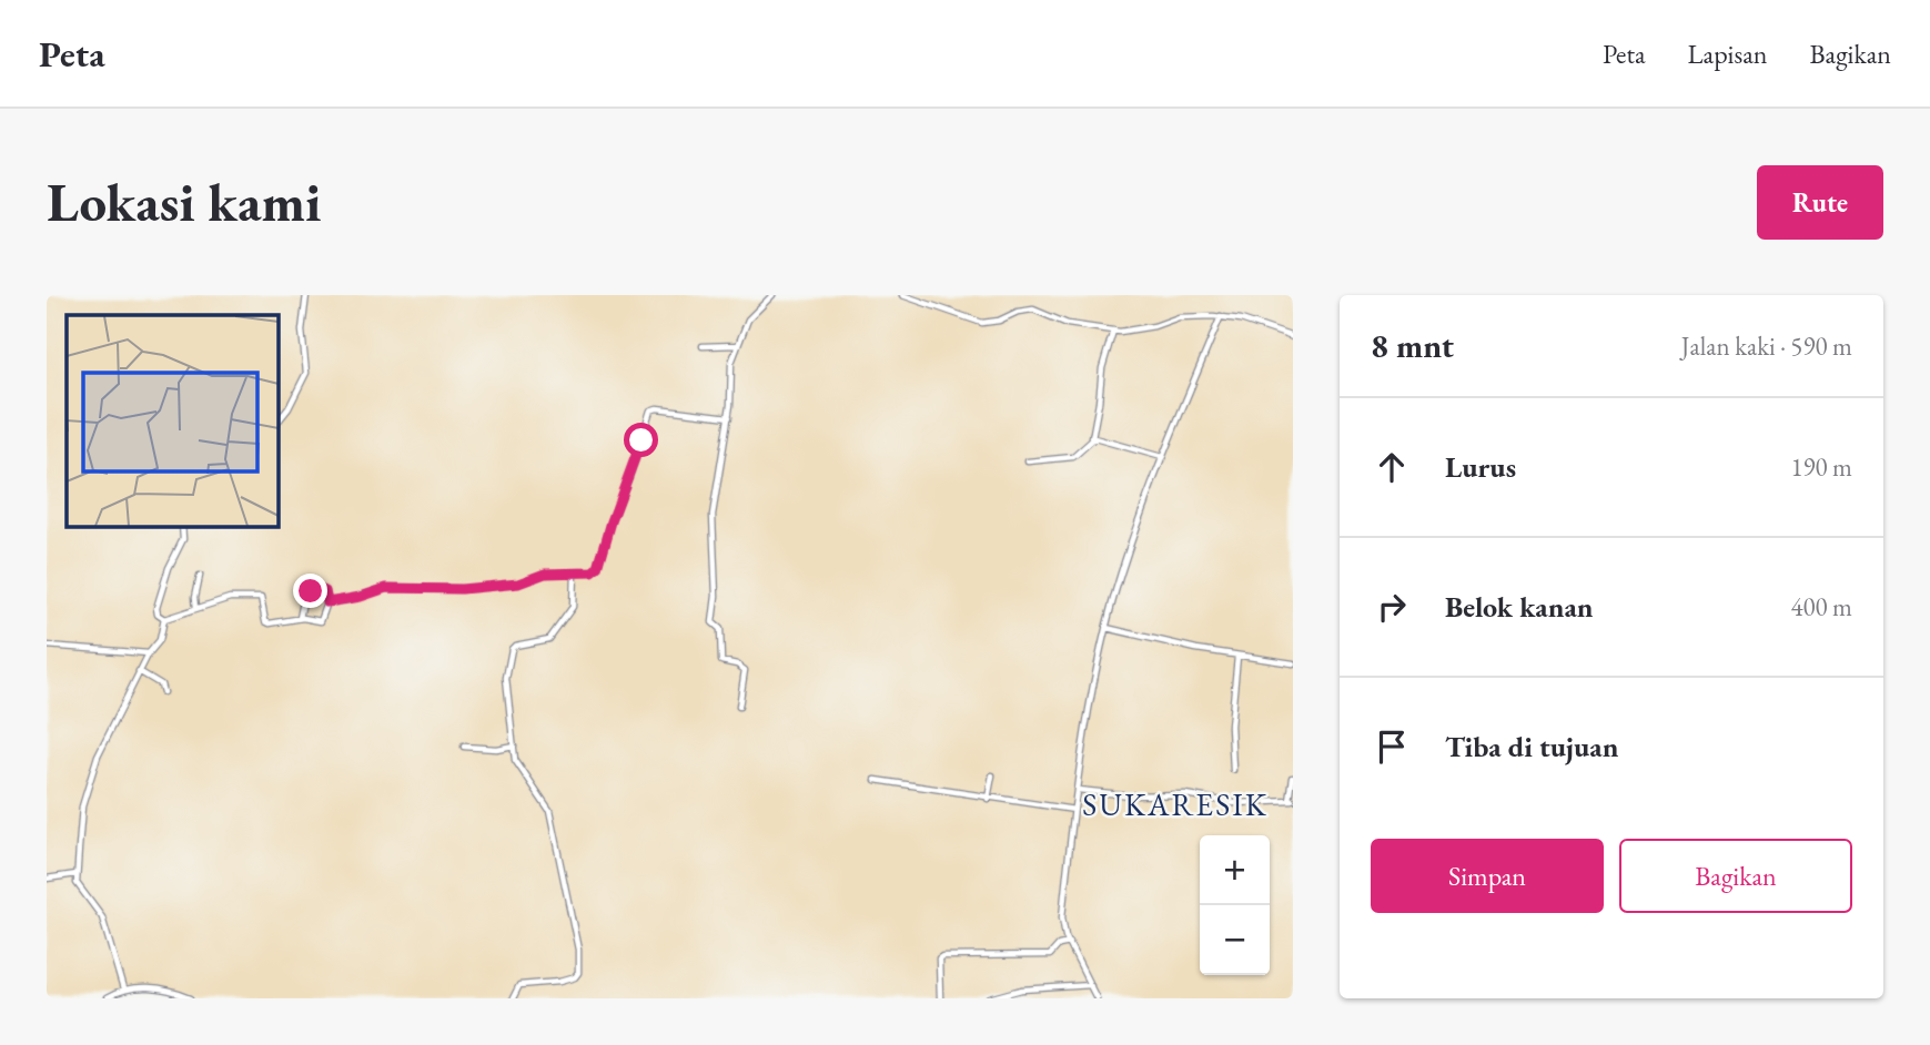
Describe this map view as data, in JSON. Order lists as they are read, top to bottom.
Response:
{
  "districts": ["SUKARESIK"],
  "page": {
    "header": "Peta",
    "nav": ["Peta", "Lapisan", "Bagikan"],
    "buttons": [
      "Rute",
      ["Simpan", "Bagikan"]
    ],
    "title": "Lokasi kami",
    "heading": ["8 mnt", "Jalan kaki · 590 m"],
    "list": [
      ["Lurus", "190 m"],
      ["Belok kanan", "400 m"],
      "Tiba di tujuan"
    ],
    "map_buttons": ["+", "−"]
  }
}
